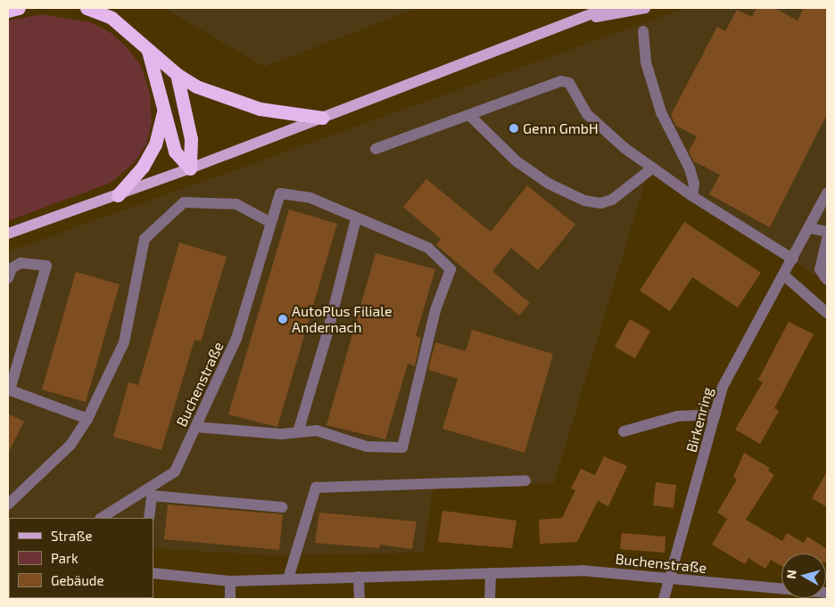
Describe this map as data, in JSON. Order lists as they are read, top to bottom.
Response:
{
  "streets": {
    "street": ["Buchenstraße", "Birkenring"]
  },
  "crossings": [
    ["Buchenstraße", "Birkenring"]
  ],
  "places": ["Genn GmbH", "AutoPlus Filiale Andernach"],
  "legend": ["Straße", "Park", "Gebäude"],
  "north": "left"
}
